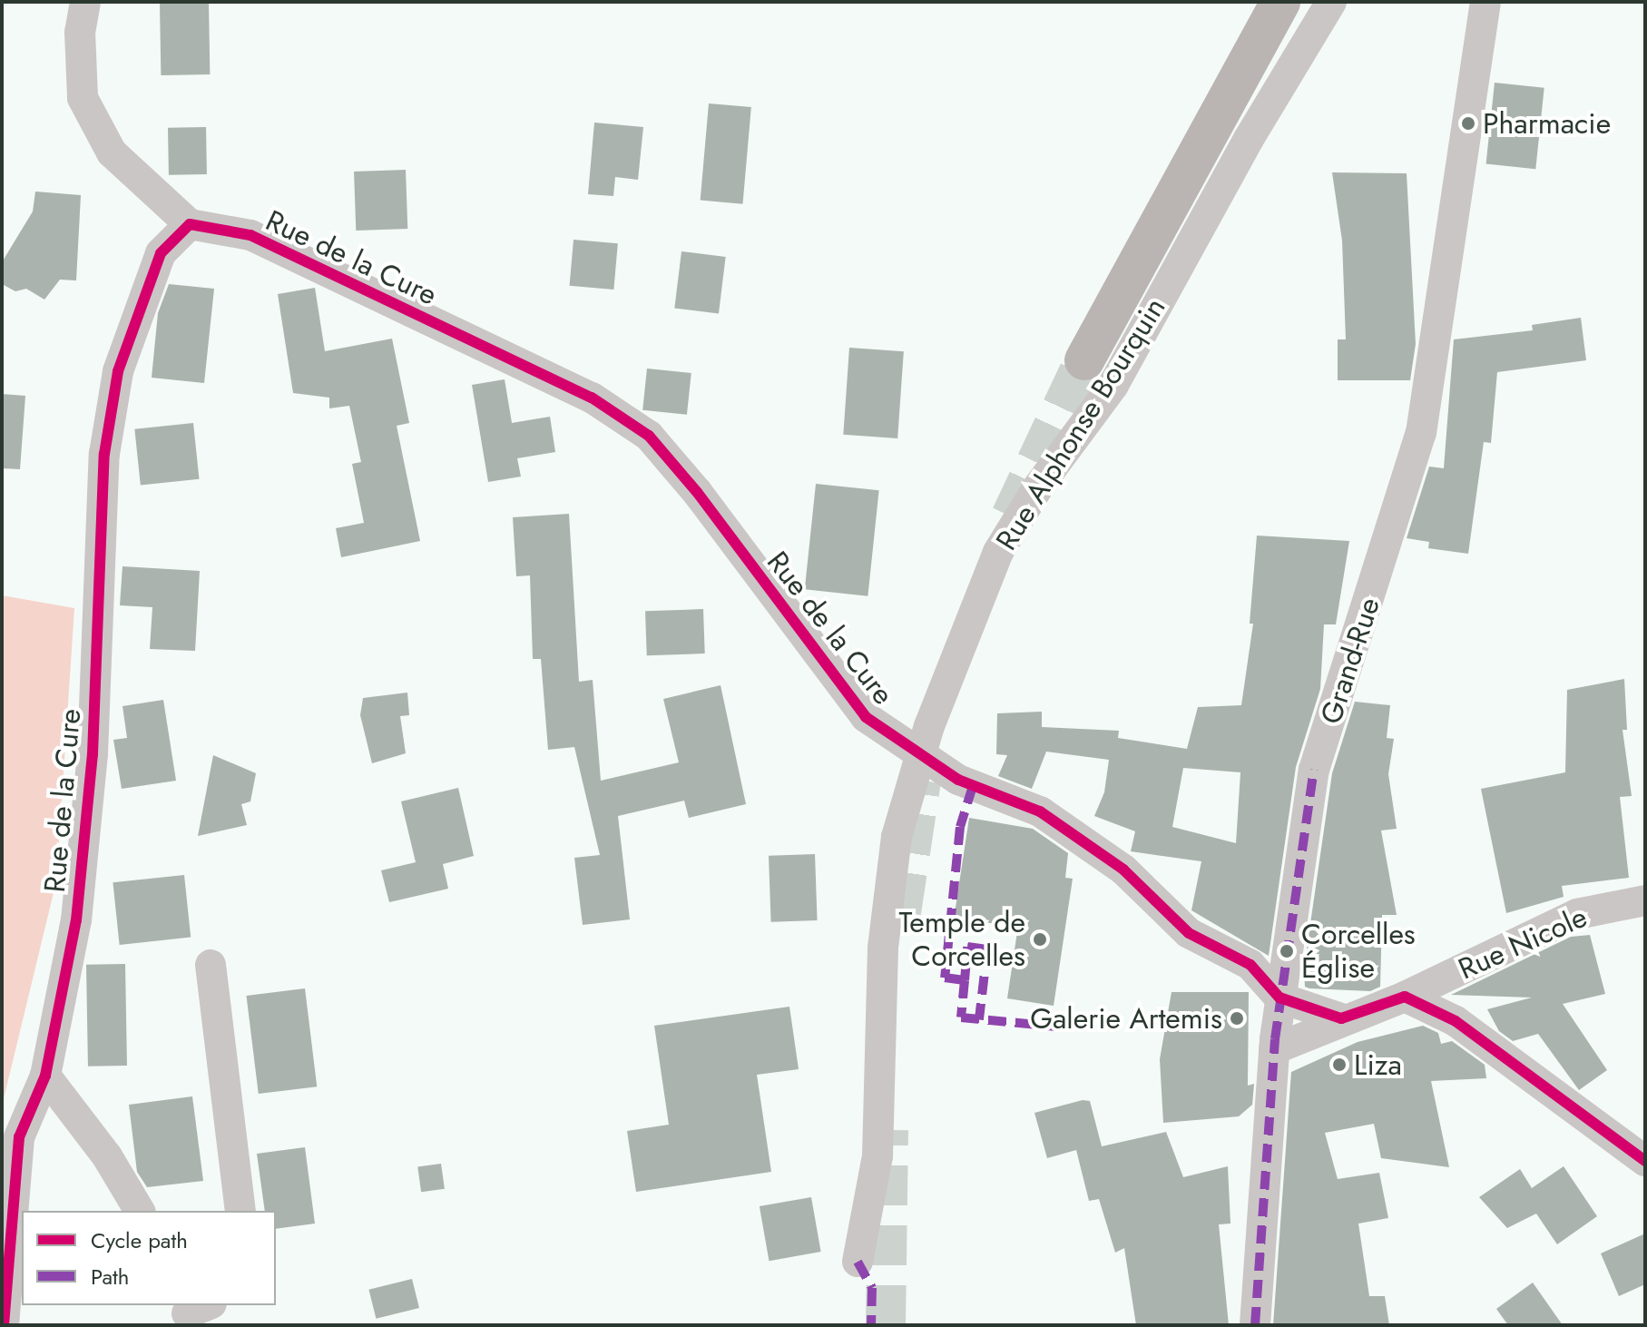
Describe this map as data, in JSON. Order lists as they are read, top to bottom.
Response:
{
  "streets": {
    "street": [
      "Rue de la Cure",
      "Rue Alphonse Bourquin",
      "Grand-Rue",
      "Rue Nicole"
    ]
  },
  "crossings": [
    ["Rue de la Cure", "Rue Alphonse Bourquin"],
    ["Rue de la Cure", "Grand-Rue"],
    ["Grand-Rue", "Rue Nicole"]
  ],
  "places": [
    "Pharmacie",
    "Temple de Corcelles",
    "Corcelles Église",
    "Galerie Artemis",
    "Liza"
  ],
  "legend": ["Cycle path", "Path"]
}
